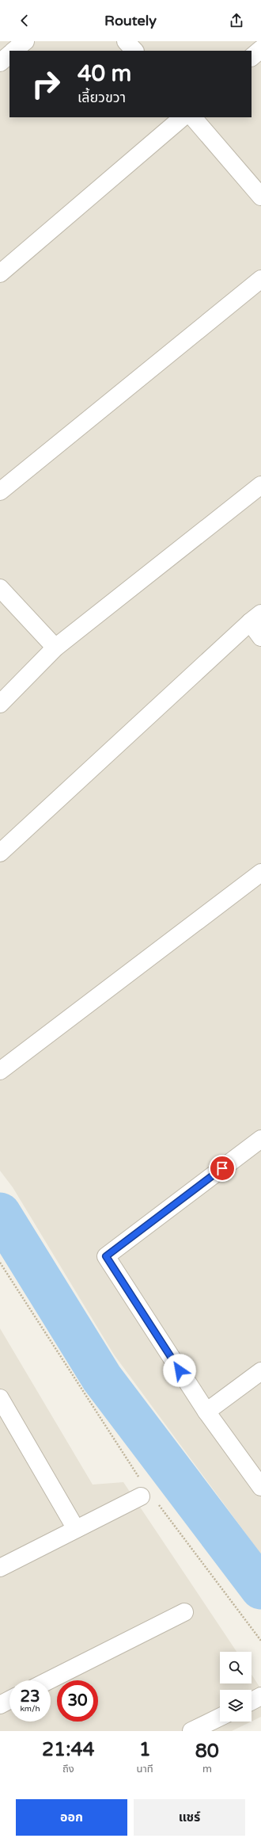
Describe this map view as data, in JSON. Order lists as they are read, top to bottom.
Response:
{
  "page": {
    "header": "Routely",
    "turn": ["40 m", "เลี้ยวขวา"],
    "speed": "23 km/h",
    "limit": "30",
    "eta": [
      "21:44",
      "ถึง",
      "1",
      "นาที",
      "80",
      "m"
    ],
    "buttons": ["ออก", "แชร์"]
  }
}
